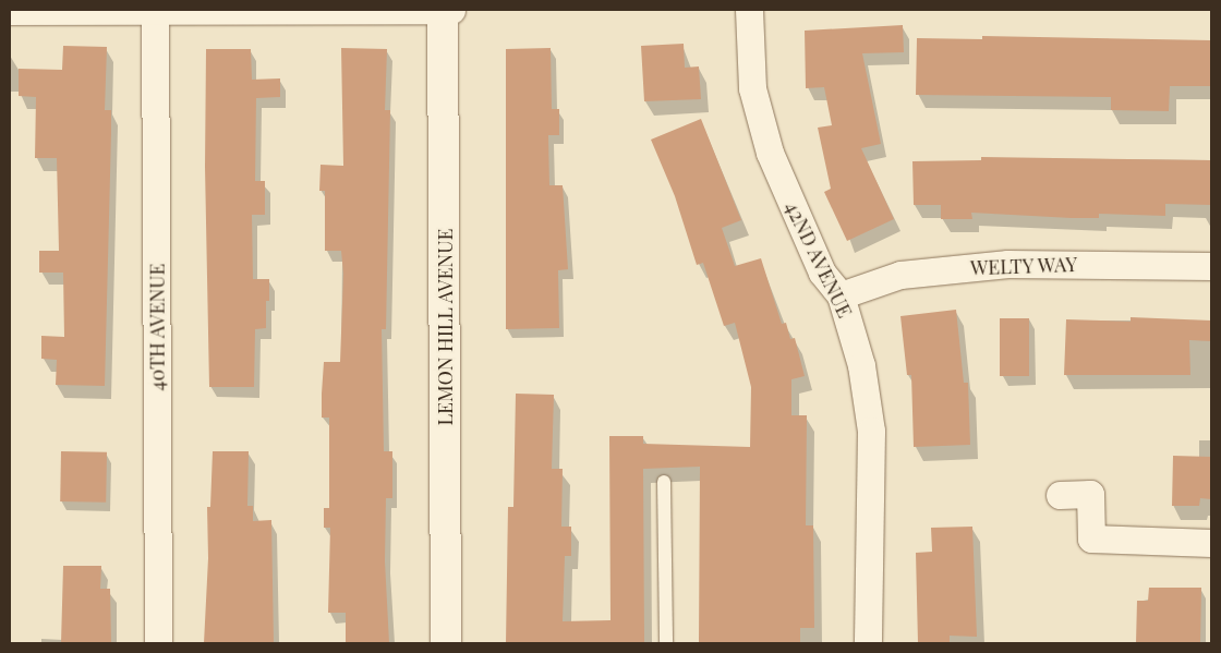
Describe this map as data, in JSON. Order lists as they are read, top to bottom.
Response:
{
  "streets": {
    "street": [
      "42ND AVENUE",
      "WELTY WAY",
      "40TH AVENUE",
      "LEMON HILL AVENUE"
    ]
  },
  "crossings": [
    ["42ND AVENUE", "WELTY WAY"]
  ]
}
